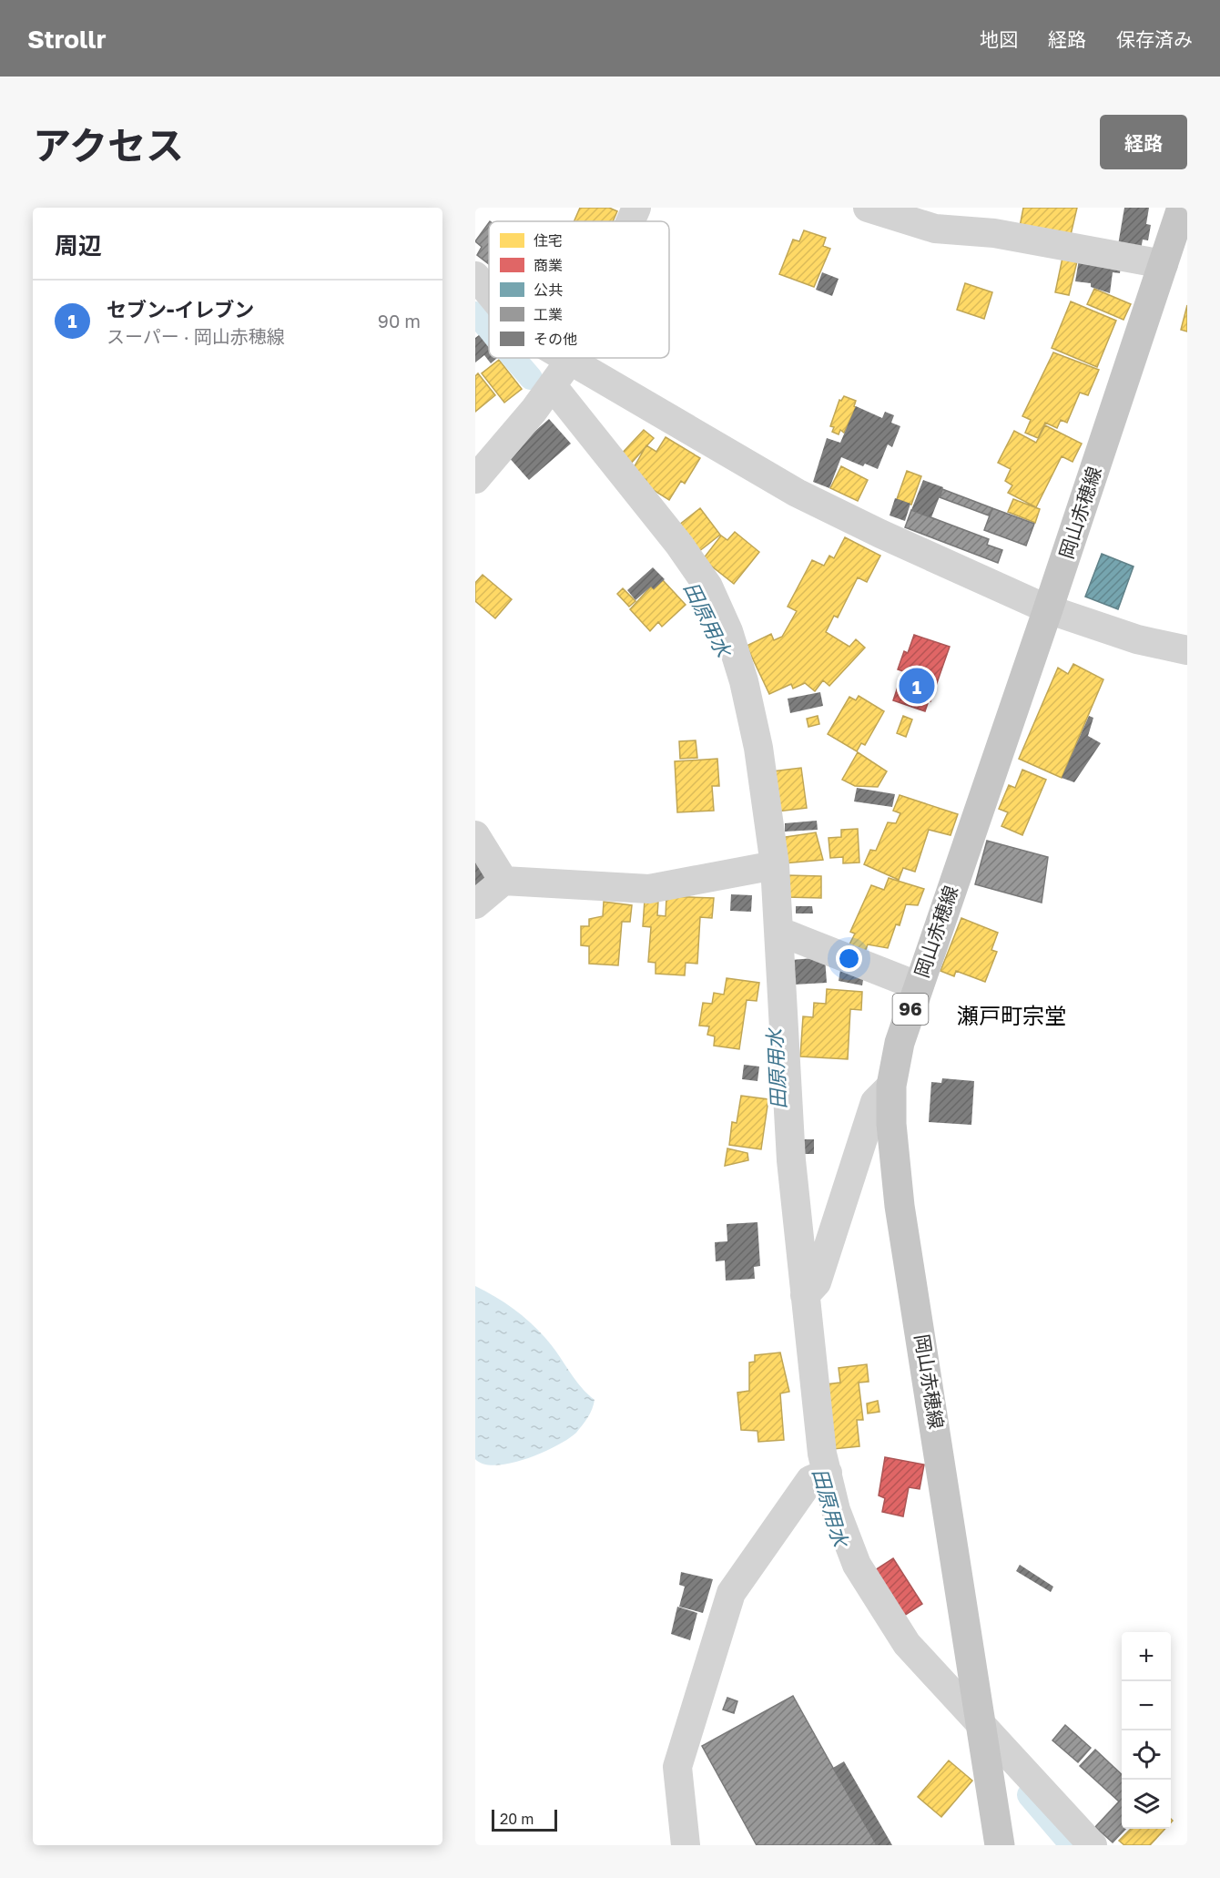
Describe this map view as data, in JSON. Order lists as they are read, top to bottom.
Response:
{
  "streets": {
    "main road": ["岡山赤穂線", "96"]
  },
  "districts": ["瀬戸町宗堂"],
  "water": ["田原用水"],
  "legend": [
    "住宅",
    "商業",
    "公共",
    "工業",
    "その他"
  ],
  "scale_bar": "20 m",
  "page": {
    "header": "Strollr",
    "nav": ["地図", "経路", "保存済み"],
    "title": "アクセス",
    "buttons": "経路",
    "heading": "周辺",
    "list": [
      {
        "mark": "1",
        "name": "セブン-イレブン",
        "note": "スーパー · 岡山赤穂線",
        "value": "90 m"
      }
    ],
    "pins": "1",
    "map_buttons": ["+", "−"],
    "scale": "20 m"
  }
}
